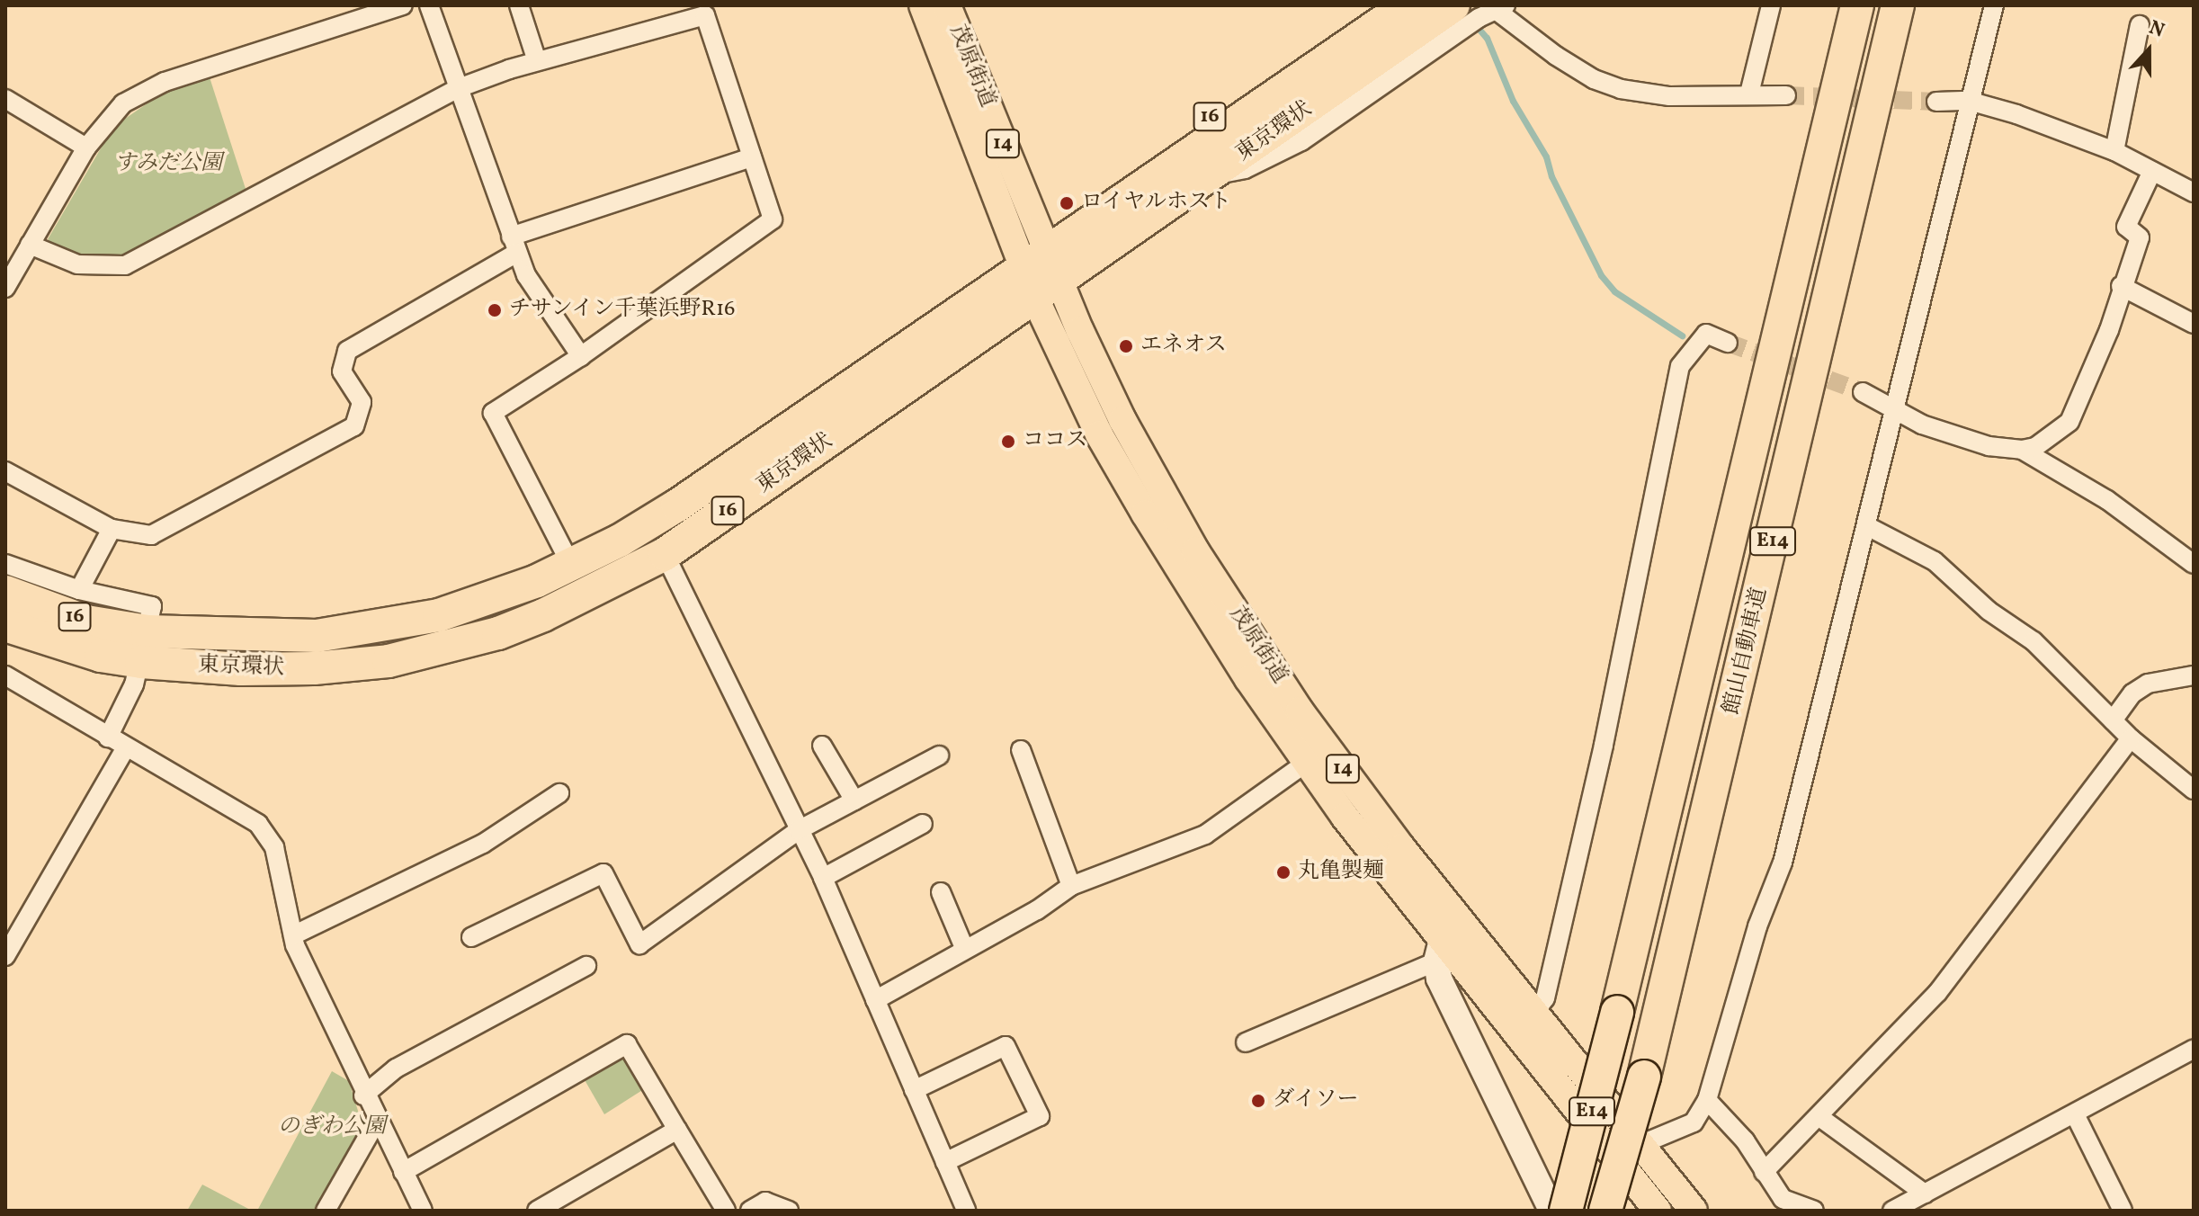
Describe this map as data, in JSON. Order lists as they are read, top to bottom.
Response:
{
  "streets": {
    "highway": [
      "16",
      "東京環状",
      "E14",
      "館山自動車道"
    ],
    "main road": ["茂原街道", "14"]
  },
  "crossings": [
    ["茂原街道", "16"],
    ["茂原街道", "東京環状"],
    ["16", "東京環状"]
  ],
  "parks": ["すみだ公園", "のぎわ公園"],
  "places": [
    "ロイヤルホスト",
    "チサンイン千葉浜野R16",
    "エネオス",
    "ココス",
    "丸亀製麺",
    "ダイソー"
  ],
  "north": "top"
}
